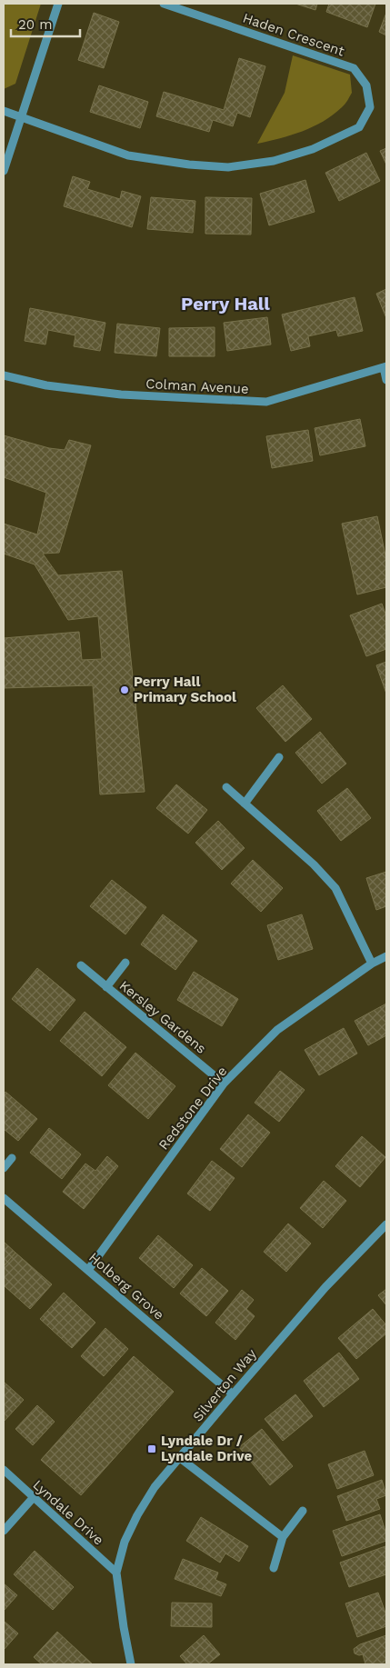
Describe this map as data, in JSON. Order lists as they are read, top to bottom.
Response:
{
  "streets": {
    "street": [
      "Haden Crescent",
      "Colman Avenue",
      "Kersley Gardens",
      "Redstone Drive",
      "Holberg Grove",
      "Silverton Way",
      "Lyndale Drive"
    ]
  },
  "crossings": [
    ["Kersley Gardens", "Redstone Drive"],
    ["Redstone Drive", "Holberg Grove"],
    ["Holberg Grove", "Silverton Way"],
    ["Silverton Way", "Lyndale Drive"]
  ],
  "districts": ["Perry Hall"],
  "places": {
    "other": ["Perry Hall Primary School"],
    "transit": ["Lyndale Dr / Lyndale Drive"]
  },
  "scale_bar": "20 m"
}
